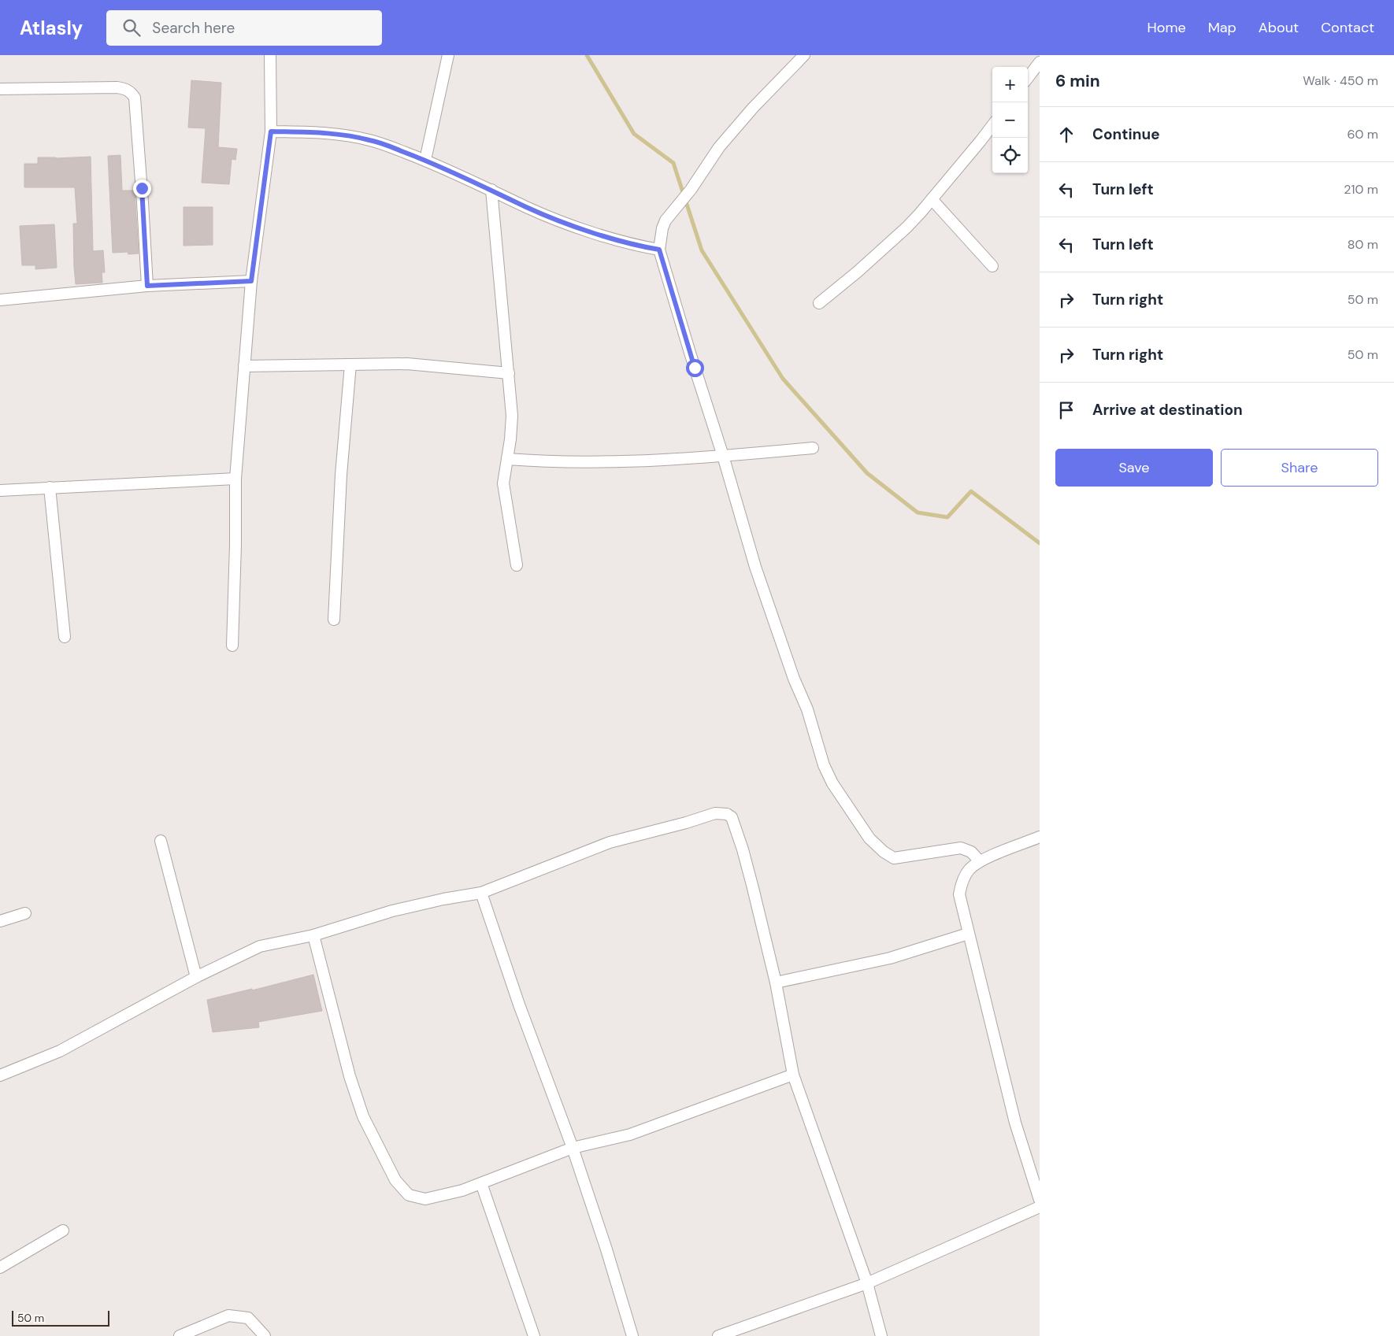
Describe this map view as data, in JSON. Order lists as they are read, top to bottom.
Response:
{
  "scale_bar": "50 m",
  "page": {
    "header": "Atlasly",
    "search": "Search here",
    "nav": [
      "Home",
      "Map",
      "About",
      "Contact"
    ],
    "heading": ["6 min", "Walk · 450 m"],
    "map_buttons": ["+", "−"],
    "list": [
      ["Continue", "60 m"],
      ["Turn left", "210 m"],
      ["Turn left", "80 m"],
      ["Turn right", "50 m"],
      ["Turn right", "50 m"],
      "Arrive at destination"
    ],
    "buttons": ["Save", "Share"],
    "scale": "50 m"
  }
}
